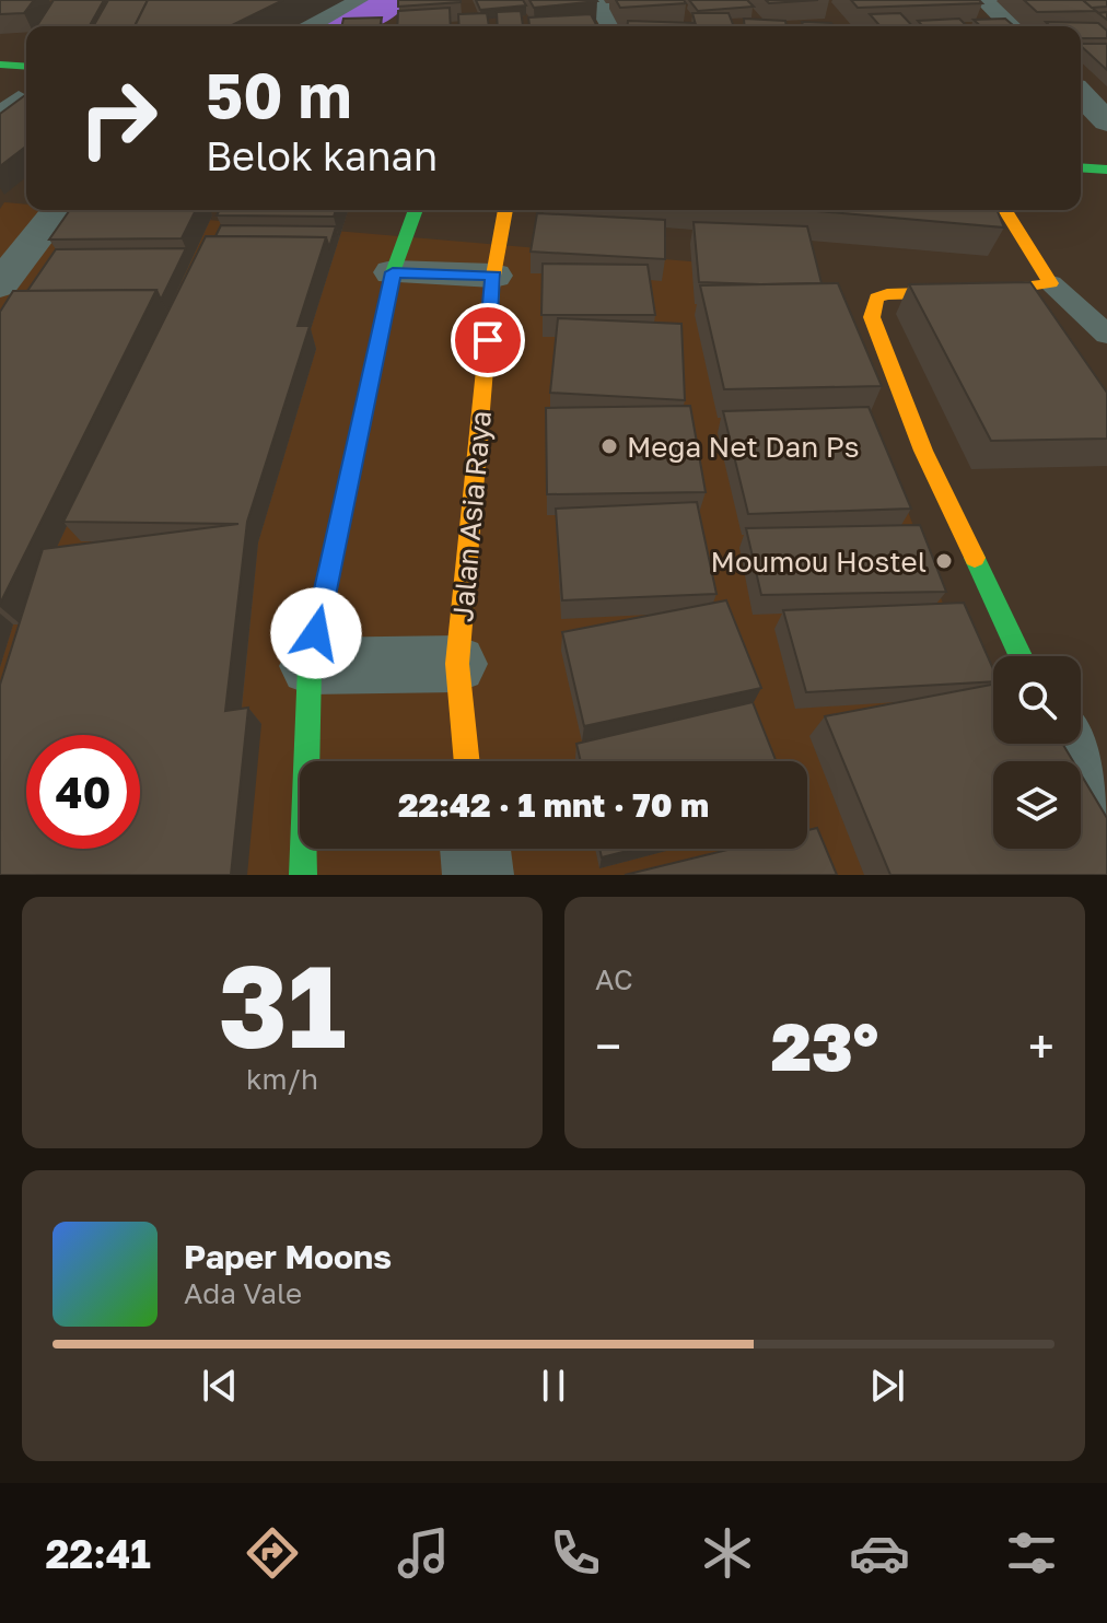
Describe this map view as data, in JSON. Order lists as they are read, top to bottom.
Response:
{
  "streets": {
    "street": ["Jalan Asia Raya"]
  },
  "places": ["Mega Net Dan Ps", "Moumou Hostel"],
  "page": {
    "turn": ["50 m", "Belok kanan"],
    "limit": "40",
    "trip": "22:42 · 1 mnt · 70 m",
    "tile": [
      ["31", "km/h"],
      "AC"
    ],
    "heat": ["−", "23°", "+"],
    "song": ["Paper Moons", "Ada Vale"],
    "tabs": "22:41"
  }
}
